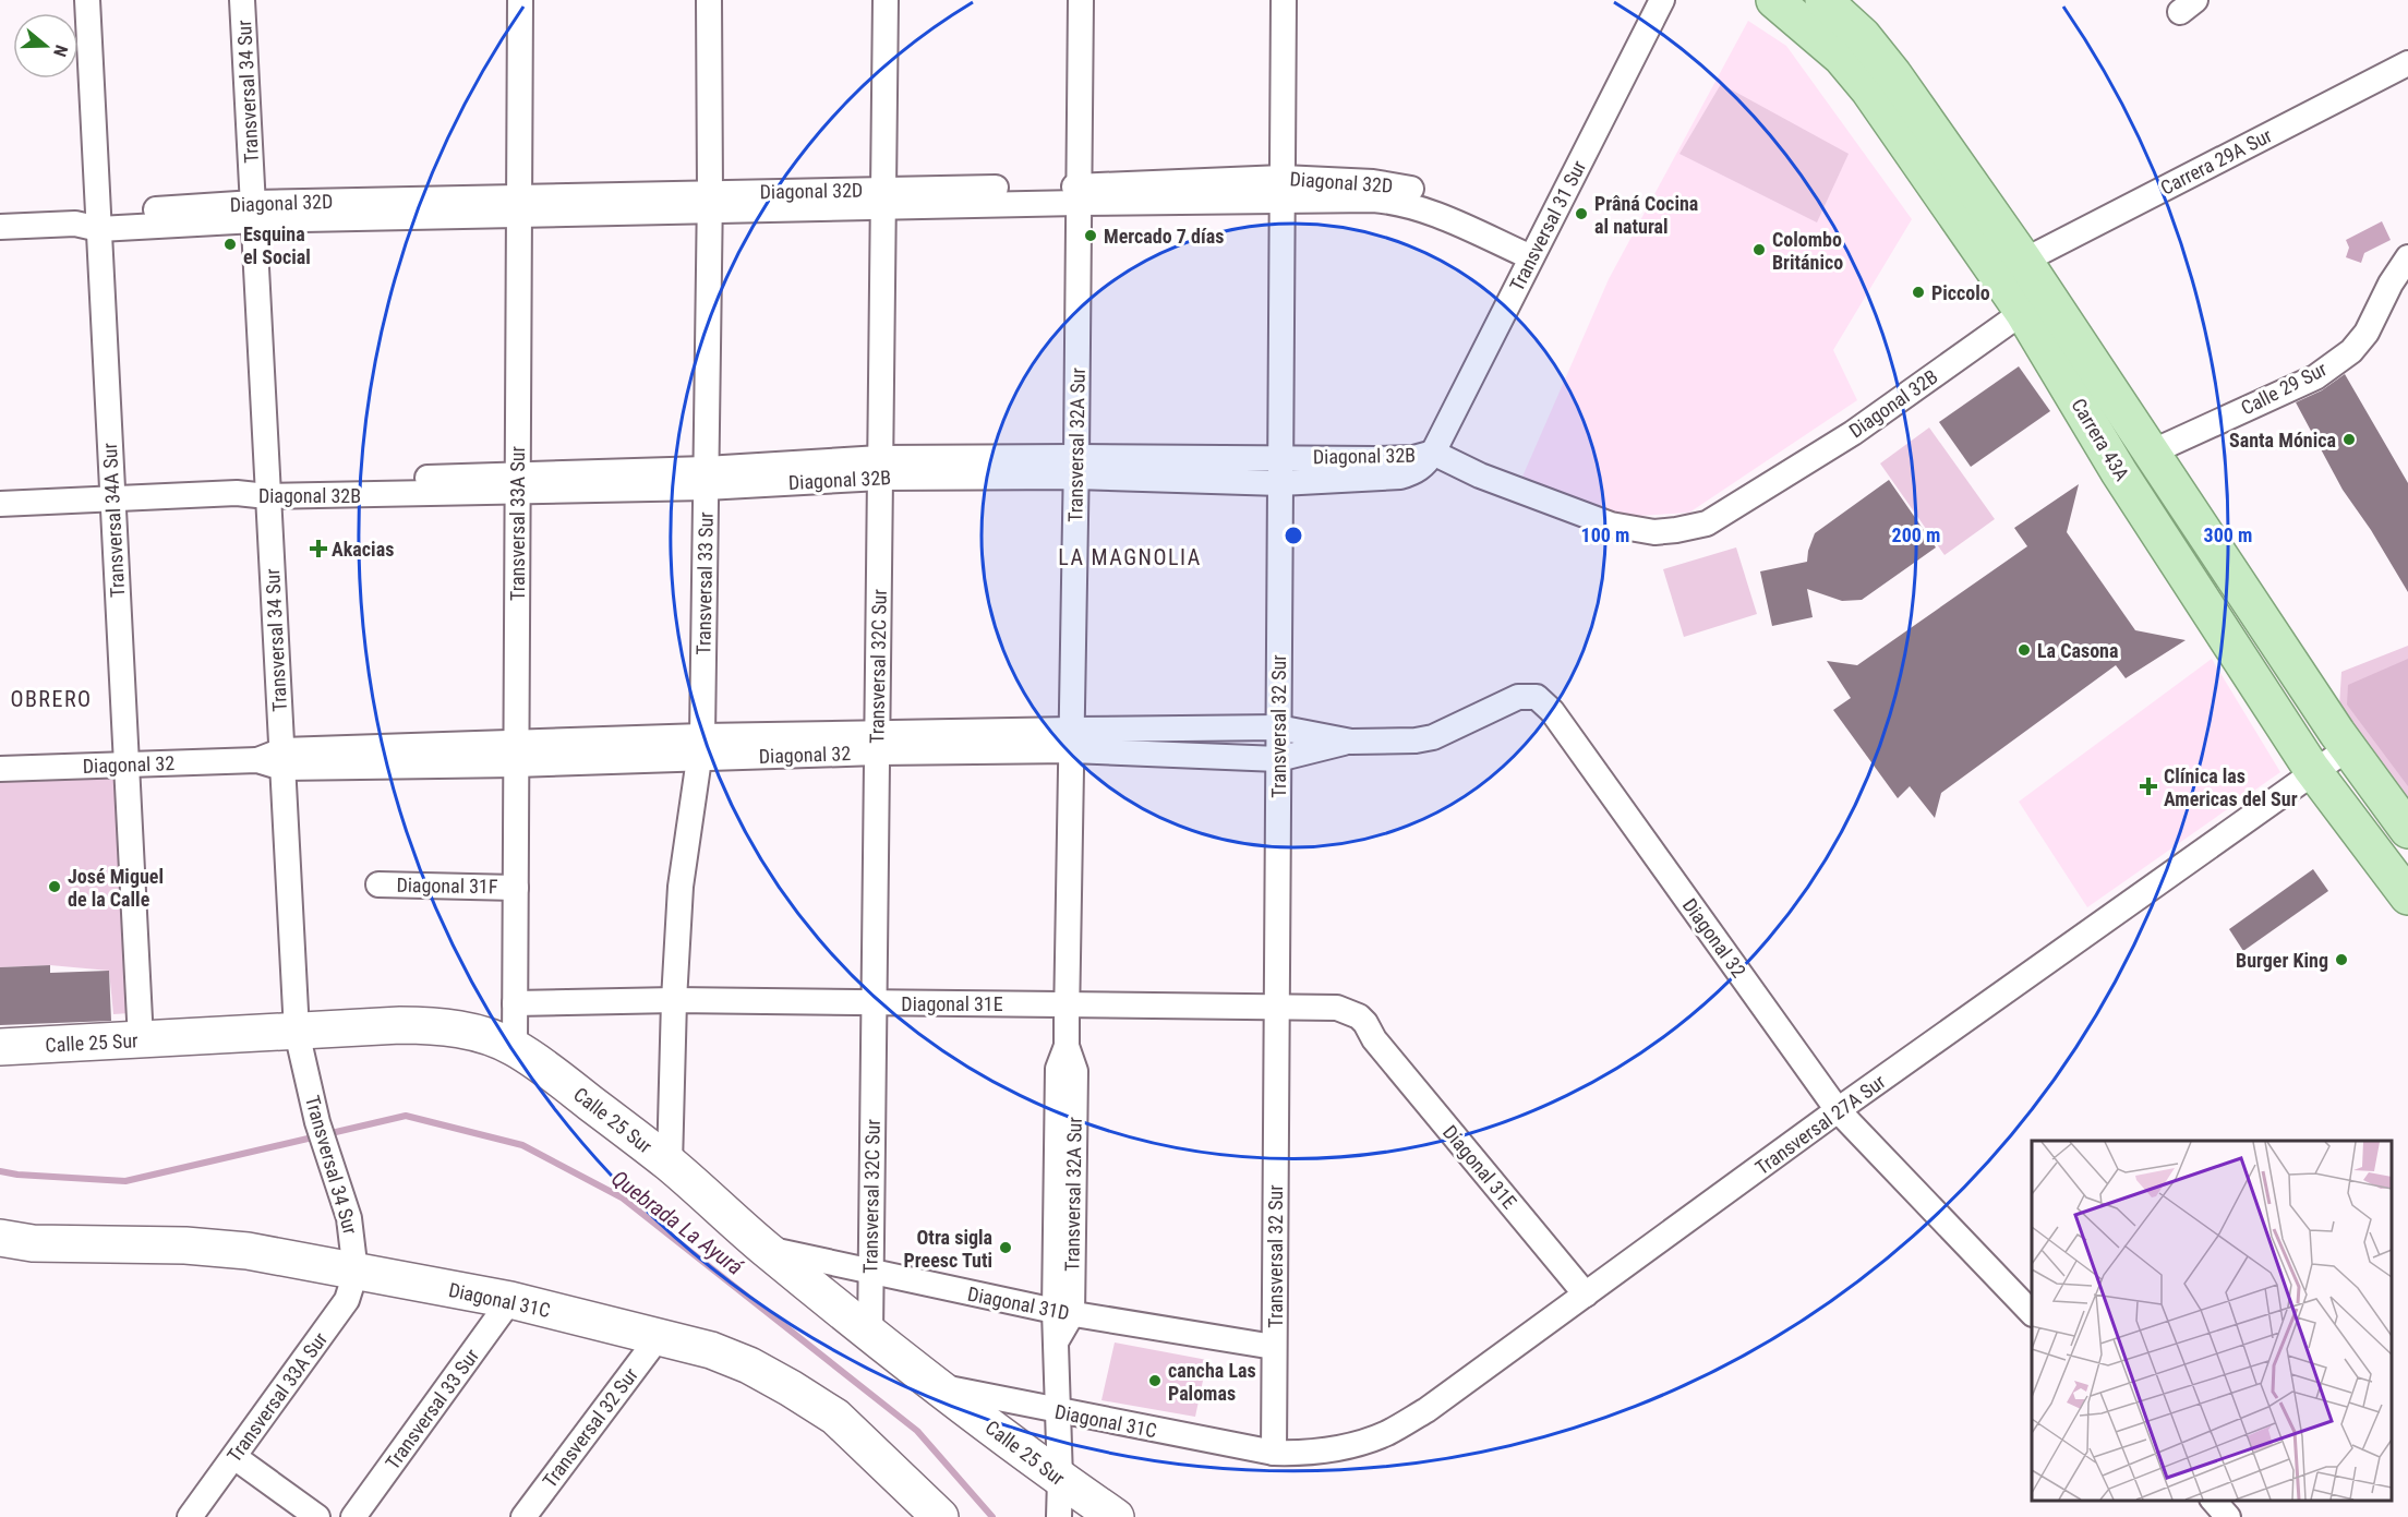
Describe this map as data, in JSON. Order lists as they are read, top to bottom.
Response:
{
  "streets": {
    "main road": ["Carrera 43A", "Calle 25 Sur", "Diagonal 31C"],
    "street": [
      "Transversal 34 Sur",
      "Carrera 29A Sur",
      "Diagonal 32D",
      "Transversal 31 Sur",
      "Calle 29 Sur",
      "Diagonal 32B",
      "Transversal 32A Sur",
      "Transversal 34A Sur",
      "Transversal 33A Sur",
      "Transversal 33 Sur",
      "Transversal 32C Sur",
      "Transversal 32 Sur",
      "Diagonal 32",
      "Diagonal 31F",
      "Diagonal 31E",
      "Transversal 27A Sur",
      "Diagonal 31D"
    ]
  },
  "crossings": [
    ["Transversal 34 Sur", "Diagonal 32D"],
    ["Transversal 34 Sur", "Diagonal 32B"],
    ["Transversal 34 Sur", "Transversal 33A Sur"],
    ["Transversal 34 Sur", "Diagonal 32"],
    ["Transversal 34 Sur", "Calle 25 Sur"],
    ["Transversal 34 Sur", "Diagonal 31C"],
    ["Carrera 29A Sur", "Carrera 43A"],
    ["Diagonal 32D", "Transversal 31 Sur"],
    ["Diagonal 32D", "Transversal 32A Sur"],
    ["Diagonal 32D", "Transversal 34A Sur"],
    ["Diagonal 32D", "Transversal 33A Sur"],
    ["Diagonal 32D", "Transversal 33 Sur"],
    ["Diagonal 32D", "Transversal 32C Sur"],
    ["Diagonal 32D", "Transversal 32 Sur"],
    ["Transversal 31 Sur", "Diagonal 32B"],
    ["Calle 29 Sur", "Carrera 43A"],
    ["Diagonal 32B", "Carrera 43A"],
    ["Diagonal 32B", "Transversal 32A Sur"],
    ["Diagonal 32B", "Transversal 34A Sur"],
    ["Diagonal 32B", "Transversal 33A Sur"],
    ["Diagonal 32B", "Transversal 33 Sur"],
    ["Diagonal 32B", "Transversal 32C Sur"],
    ["Diagonal 32B", "Transversal 32 Sur"],
    ["Carrera 43A", "Transversal 27A Sur"],
    ["Transversal 32A Sur", "Diagonal 32"],
    ["Transversal 32A Sur", "Diagonal 31E"],
    ["Transversal 32A Sur", "Calle 25 Sur"],
    ["Transversal 32A Sur", "Diagonal 31C"],
    ["Transversal 32A Sur", "Diagonal 31D"],
    ["Transversal 34A Sur", "Diagonal 32"],
    ["Transversal 34A Sur", "Calle 25 Sur"],
    ["Transversal 33A Sur", "Diagonal 32"],
    ["Transversal 33A Sur", "Diagonal 31F"],
    ["Transversal 33A Sur", "Diagonal 31E"],
    ["Transversal 33A Sur", "Calle 25 Sur"],
    ["Transversal 33A Sur", "Diagonal 31C"],
    ["Transversal 33 Sur", "Diagonal 32"],
    ["Transversal 33 Sur", "Diagonal 31E"],
    ["Transversal 33 Sur", "Calle 25 Sur"],
    ["Transversal 33 Sur", "Diagonal 31C"],
    ["Transversal 32C Sur", "Diagonal 32"],
    ["Transversal 32C Sur", "Diagonal 31E"],
    ["Transversal 32C Sur", "Calle 25 Sur"],
    ["Transversal 32C Sur", "Diagonal 31D"],
    ["Transversal 32 Sur", "Diagonal 32"],
    ["Transversal 32 Sur", "Diagonal 31E"],
    ["Transversal 32 Sur", "Transversal 27A Sur"],
    ["Transversal 32 Sur", "Diagonal 31C"],
    ["Transversal 32 Sur", "Diagonal 31D"],
    ["Diagonal 32", "Transversal 27A Sur"],
    ["Diagonal 31E", "Calle 25 Sur"],
    ["Diagonal 31E", "Transversal 27A Sur"],
    ["Calle 25 Sur", "Diagonal 31C"],
    ["Calle 25 Sur", "Diagonal 31D"],
    ["Transversal 27A Sur", "Diagonal 31C"]
  ],
  "districts": ["LA MAGNOLIA", "OBRERO"],
  "water": ["Quebrada La Ayurá"],
  "places": {
    "other": [
      "Prâná Cocina al natural",
      "Mercado 7 días",
      "Esquina el Social",
      "Colombo Británico",
      "Piccolo",
      "Santa Mónica",
      "La Casona",
      "José Miguel de la Calle",
      "Burger King",
      "Otra sigla Preesc Tuti",
      "cancha Las Palomas"
    ],
    "health": ["Akacias", "Clínica las Americas del Sur"]
  },
  "north": "right",
  "rings": ["100 m", "200 m", "300 m"]
}
